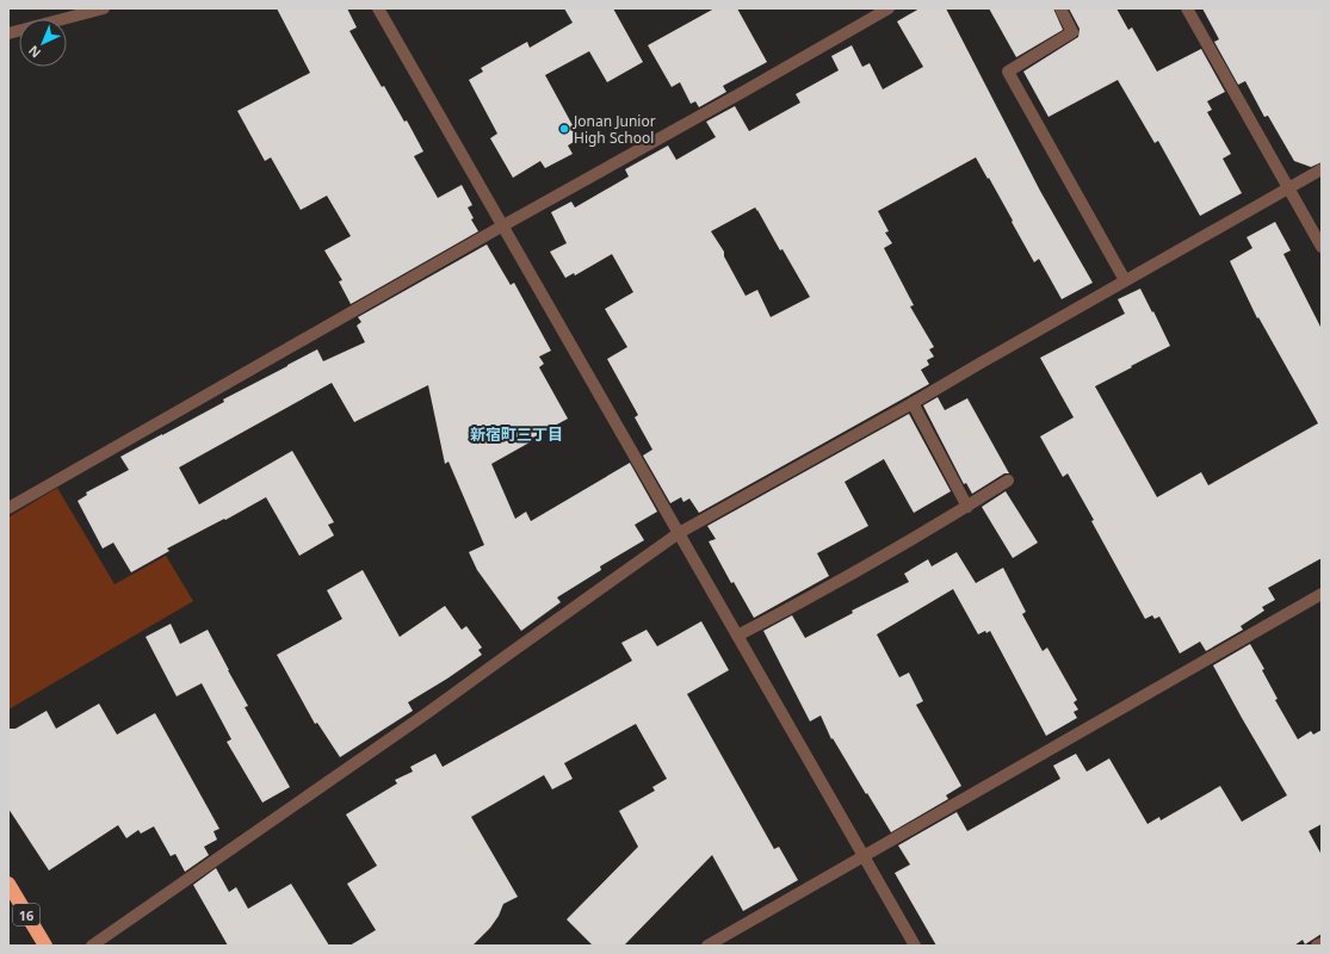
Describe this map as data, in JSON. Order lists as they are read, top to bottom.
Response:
{
  "streets": {
    "highway": ["16"]
  },
  "districts": ["新宿町三丁目"],
  "places": ["Jonan Junior High School"],
  "north": "bottom left"
}
